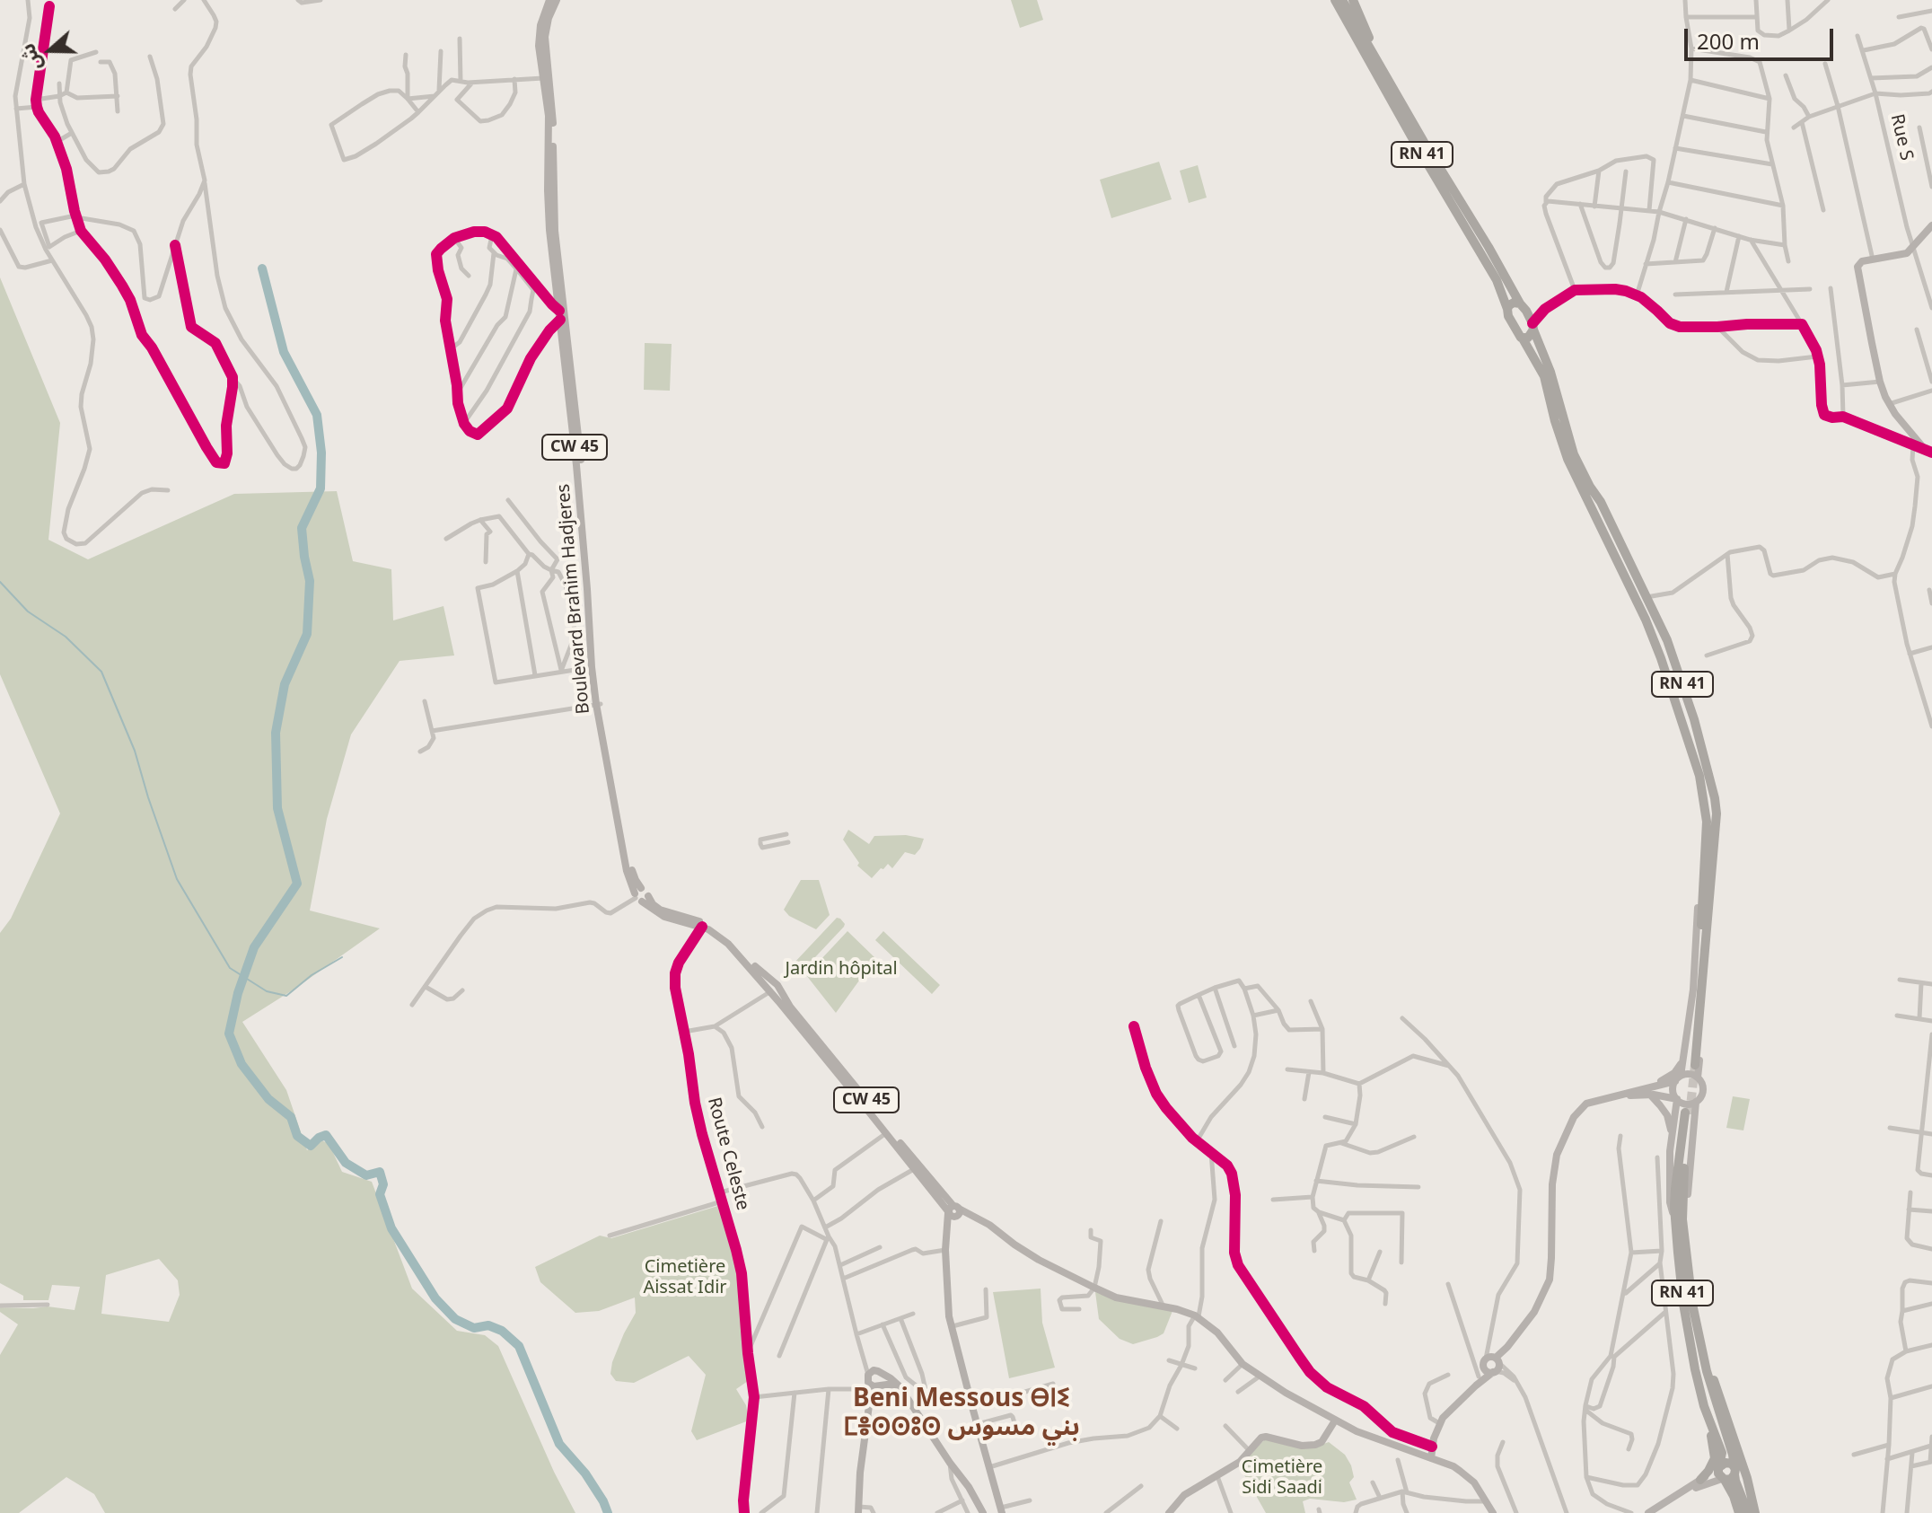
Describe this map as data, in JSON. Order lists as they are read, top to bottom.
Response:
{
  "streets": {
    "highway": ["RN 41"],
    "main road": ["CW 45", "Boulevard Brahim Hadjeres"],
    "street": ["Rue S", "Route Celeste"]
  },
  "crossings": [
    ["CW 45", "Boulevard Brahim Hadjeres"],
    ["CW 45", "Route Celeste"]
  ],
  "districts": ["Beni Messous ⴱⵏⵉ ⵎⴻⵙⵙⵓⵙ بني مسوس"],
  "parks": ["Jardin hôpital", "Cimetière Aissat Idir", "Cimetière Sidi Saadi"],
  "scale_bar": "200 m",
  "north": "left"
}
